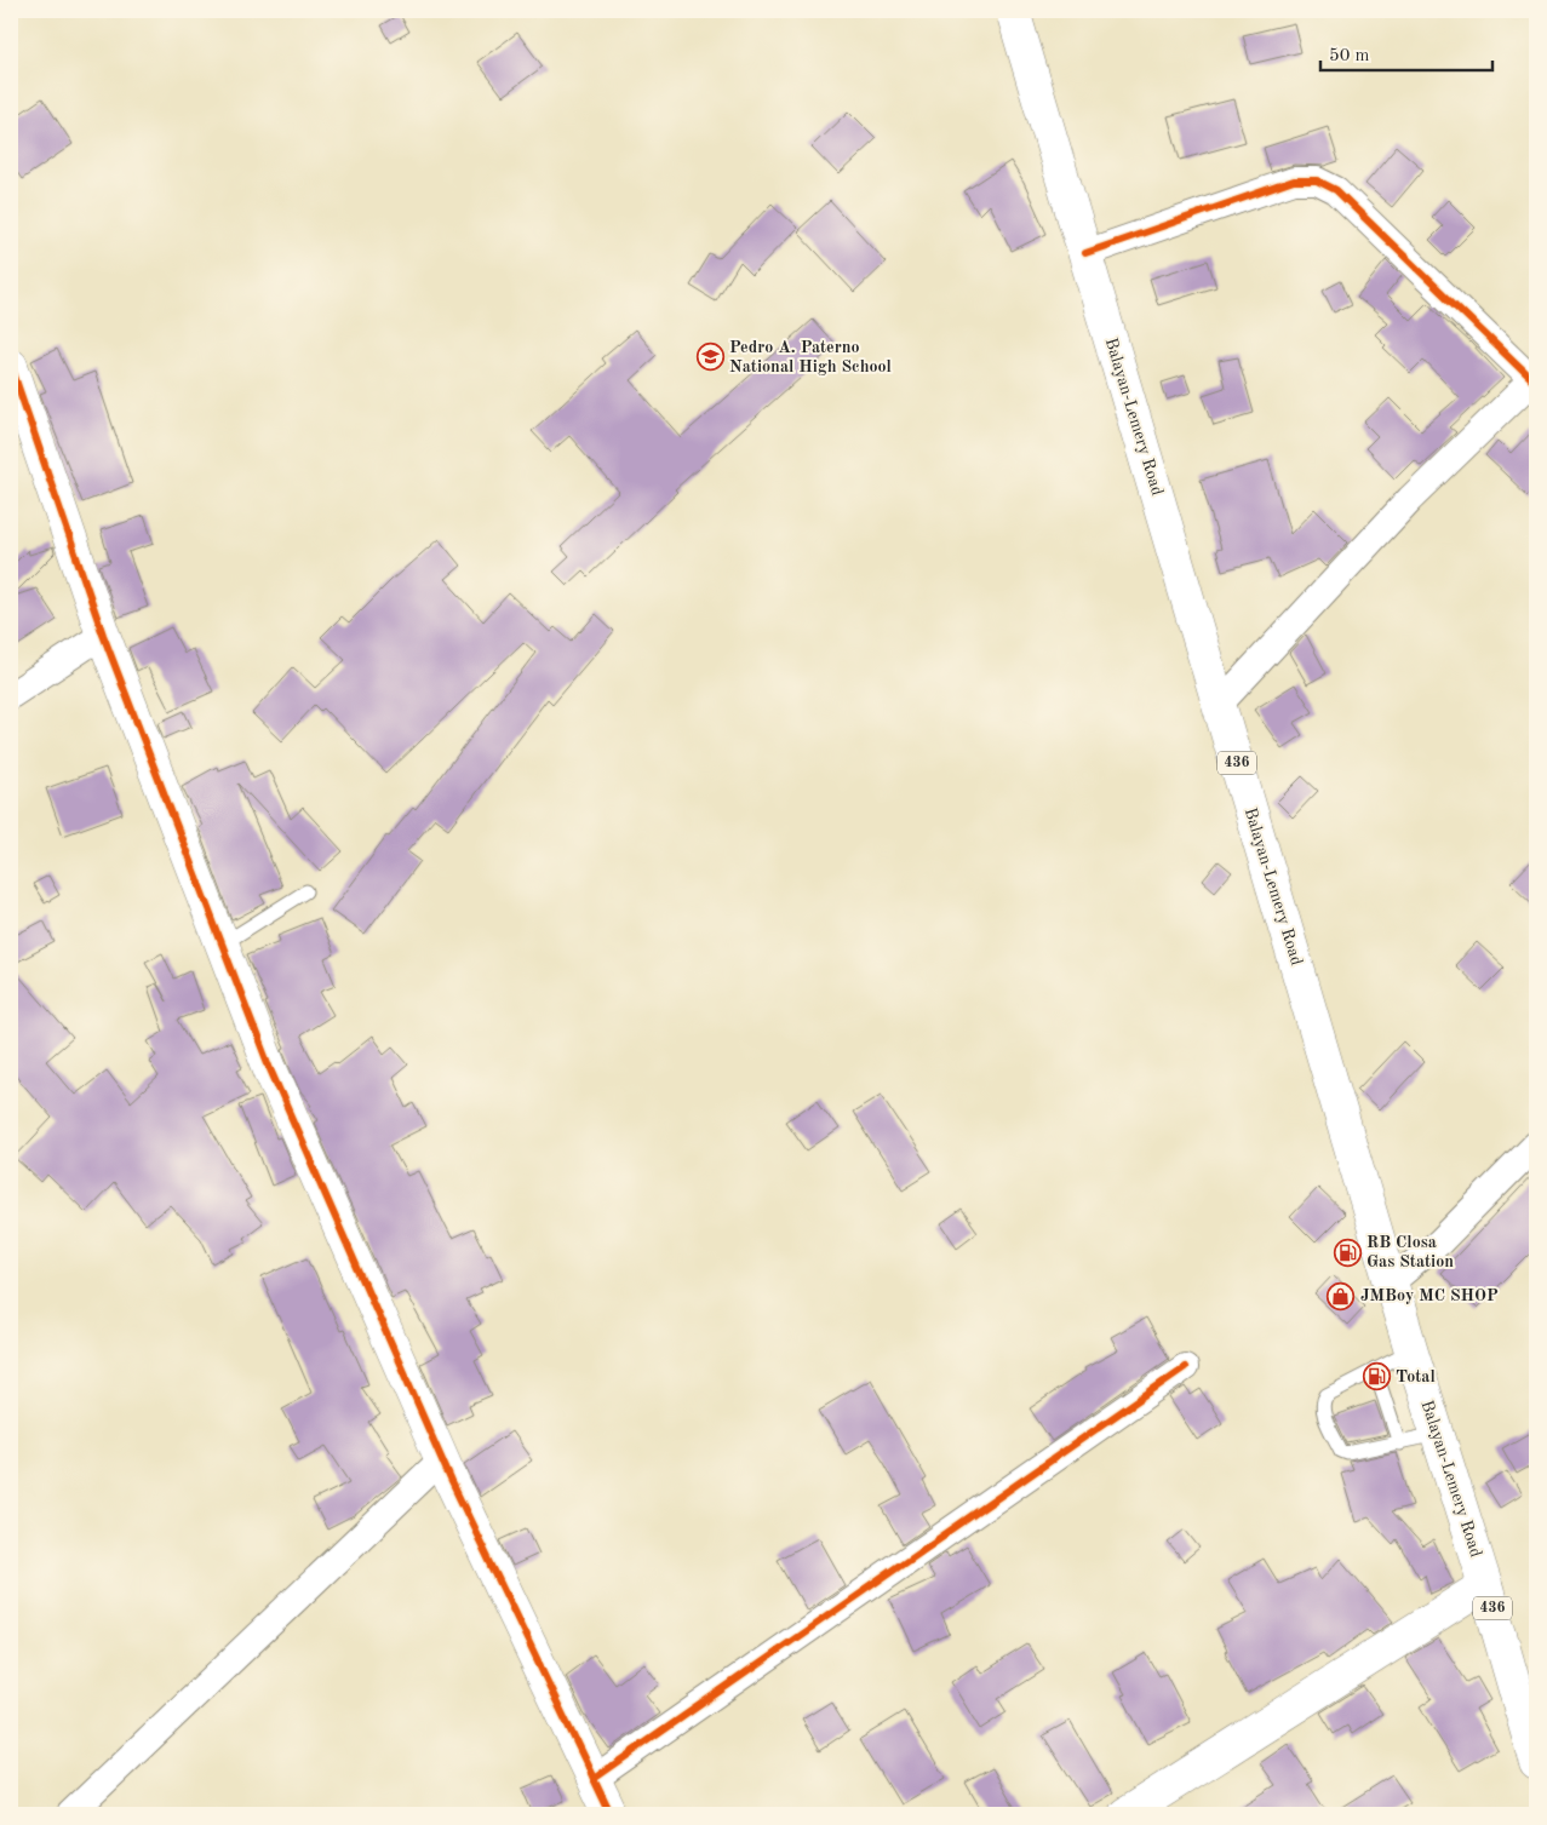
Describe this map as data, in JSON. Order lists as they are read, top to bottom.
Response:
{
  "streets": {
    "street": ["Balayan-Lemery Road", "436"]
  },
  "places": {
    "school or university": ["Pedro A. Paterno National High School"],
    "fuel station": ["RB Closa Gas Station", "Total"],
    "shop": ["JMBoy MC SHOP"]
  },
  "scale_bar": "50 m"
}
